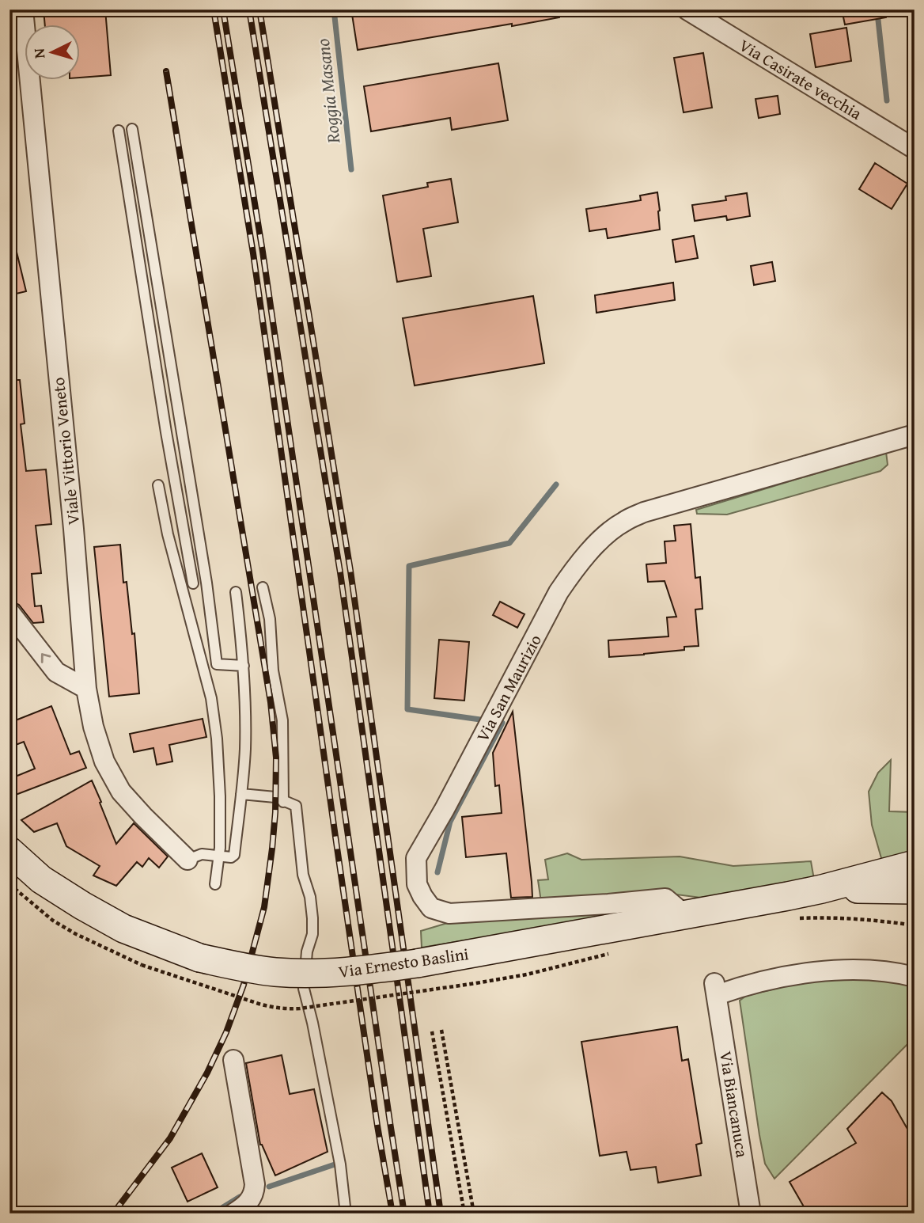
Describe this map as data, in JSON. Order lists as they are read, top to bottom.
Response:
{
  "streets": {
    "main road": ["Via Ernesto Baslini"],
    "street": [
      "Via Casirate vecchia",
      "Viale Vittorio Veneto",
      "Via San Maurizio",
      "Via Biancanuca"
    ]
  },
  "crossings": [
    ["Via San Maurizio", "Via Ernesto Baslini"]
  ],
  "water": ["Roggia Masano"],
  "north": "left"
}
